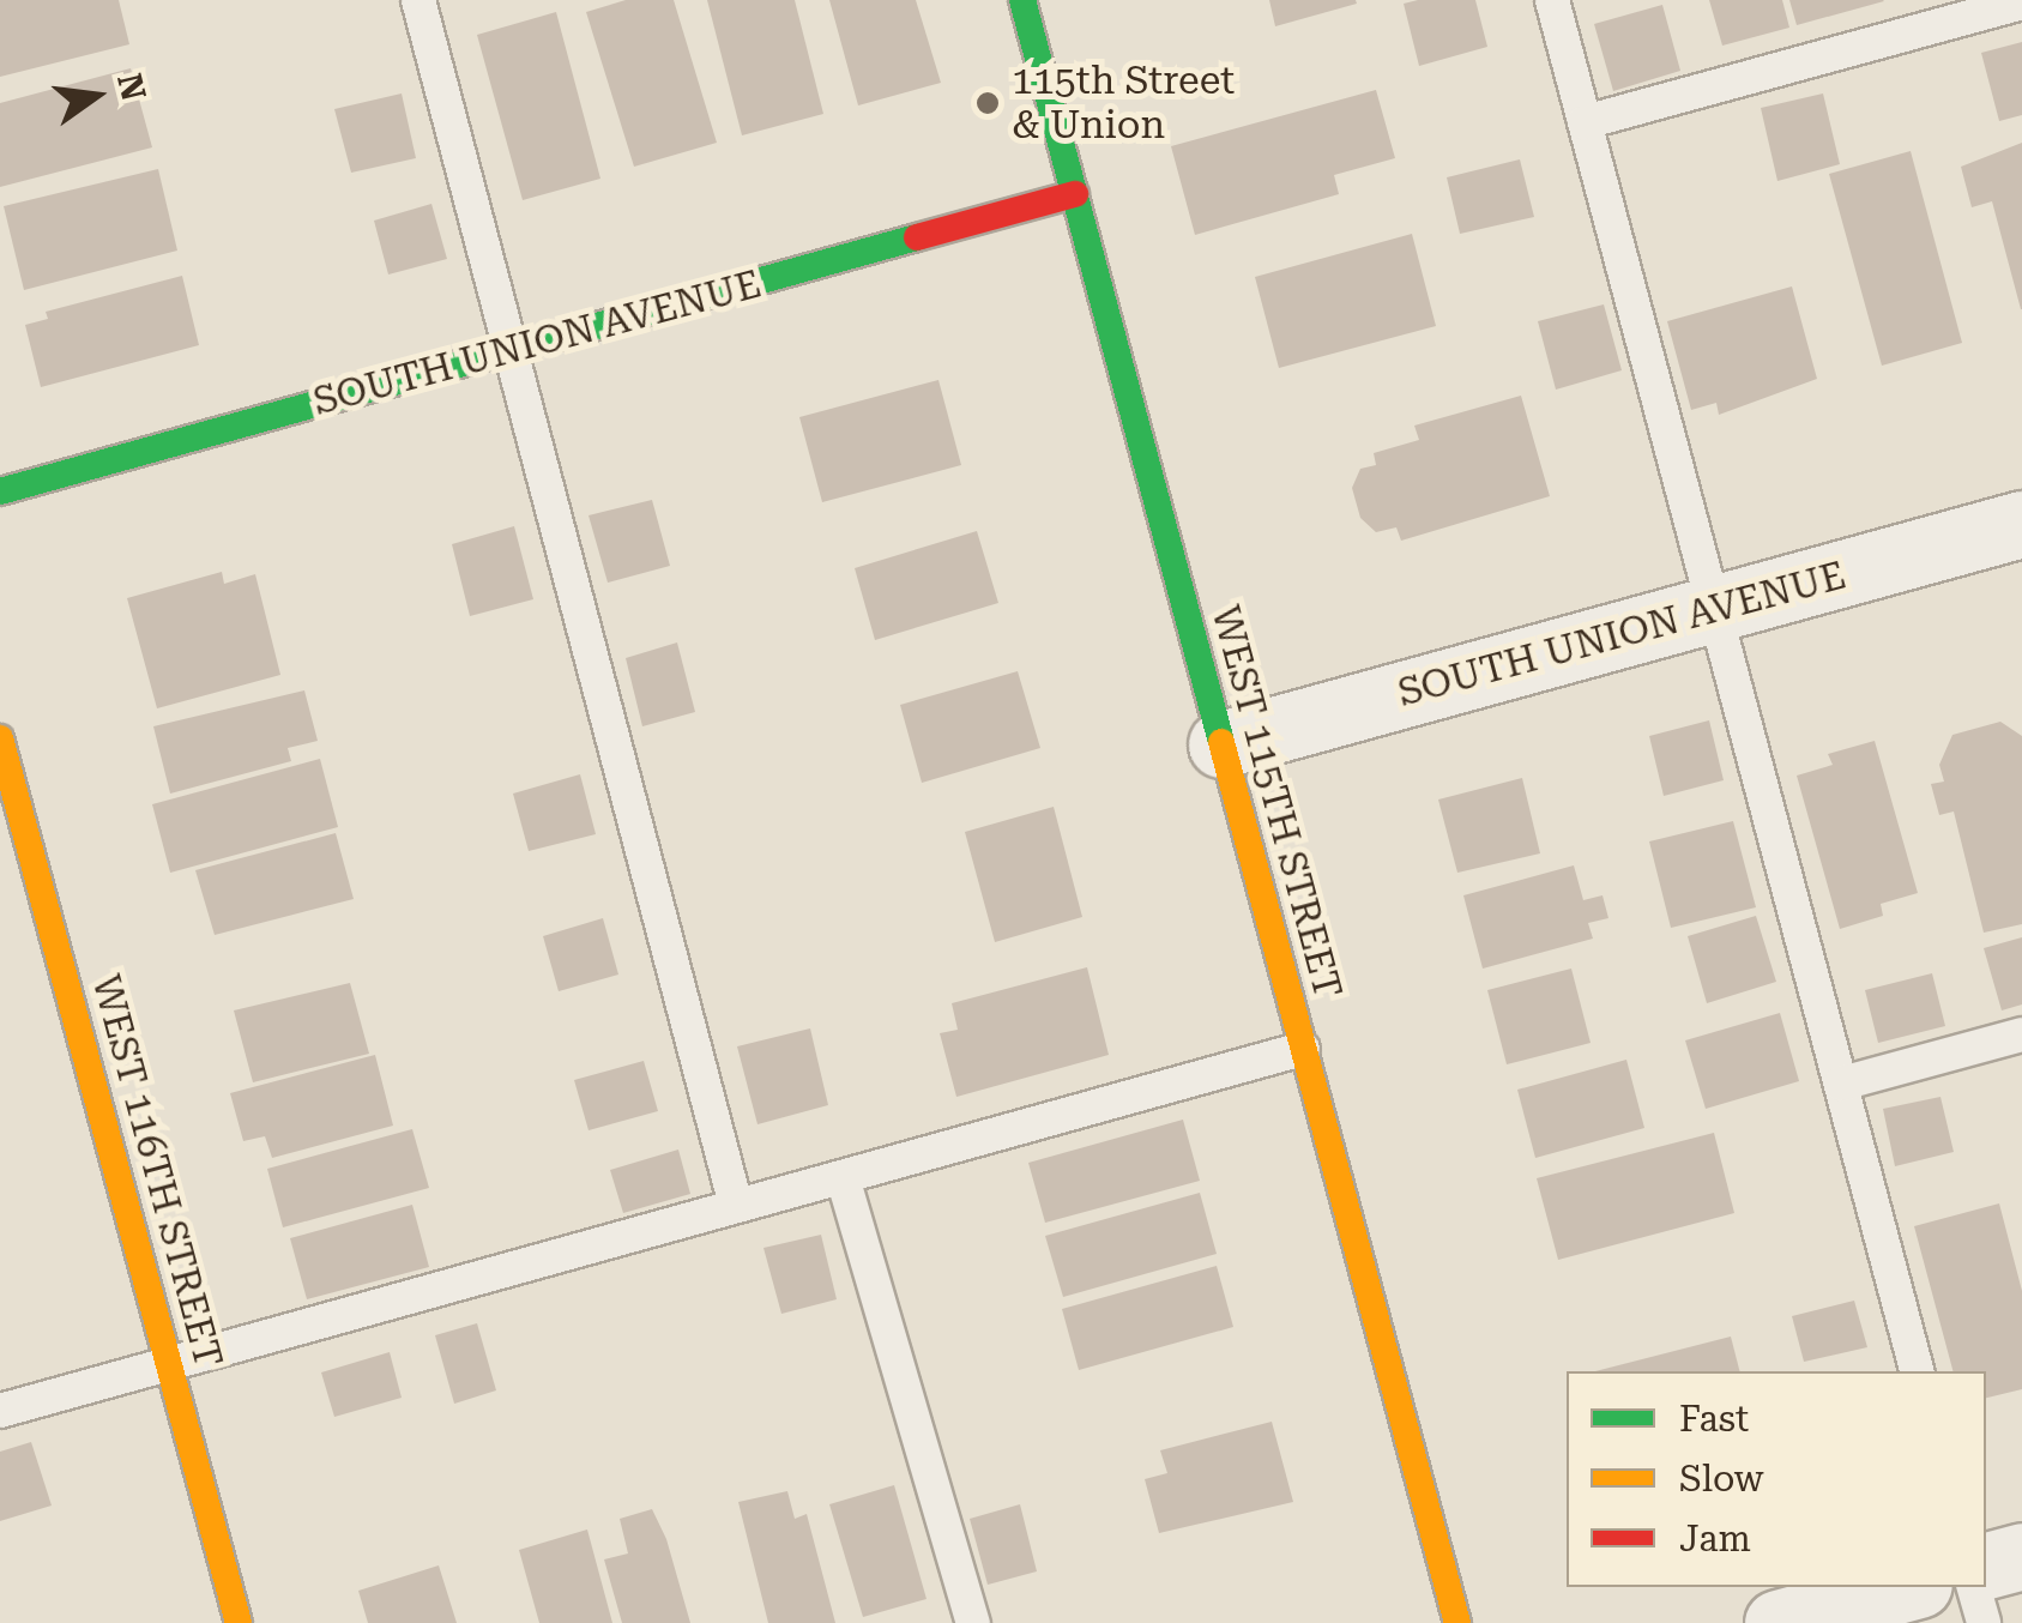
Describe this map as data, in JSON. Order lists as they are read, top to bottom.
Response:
{
  "streets": {
    "street": ["SOUTH UNION AVENUE", "WEST 115TH STREET", "WEST 116TH STREET"]
  },
  "crossings": [
    ["SOUTH UNION AVENUE", "WEST 115TH STREET"]
  ],
  "places": ["115th Street & Union"],
  "legend": ["Fast", "Slow", "Jam"],
  "north": "right"
}
